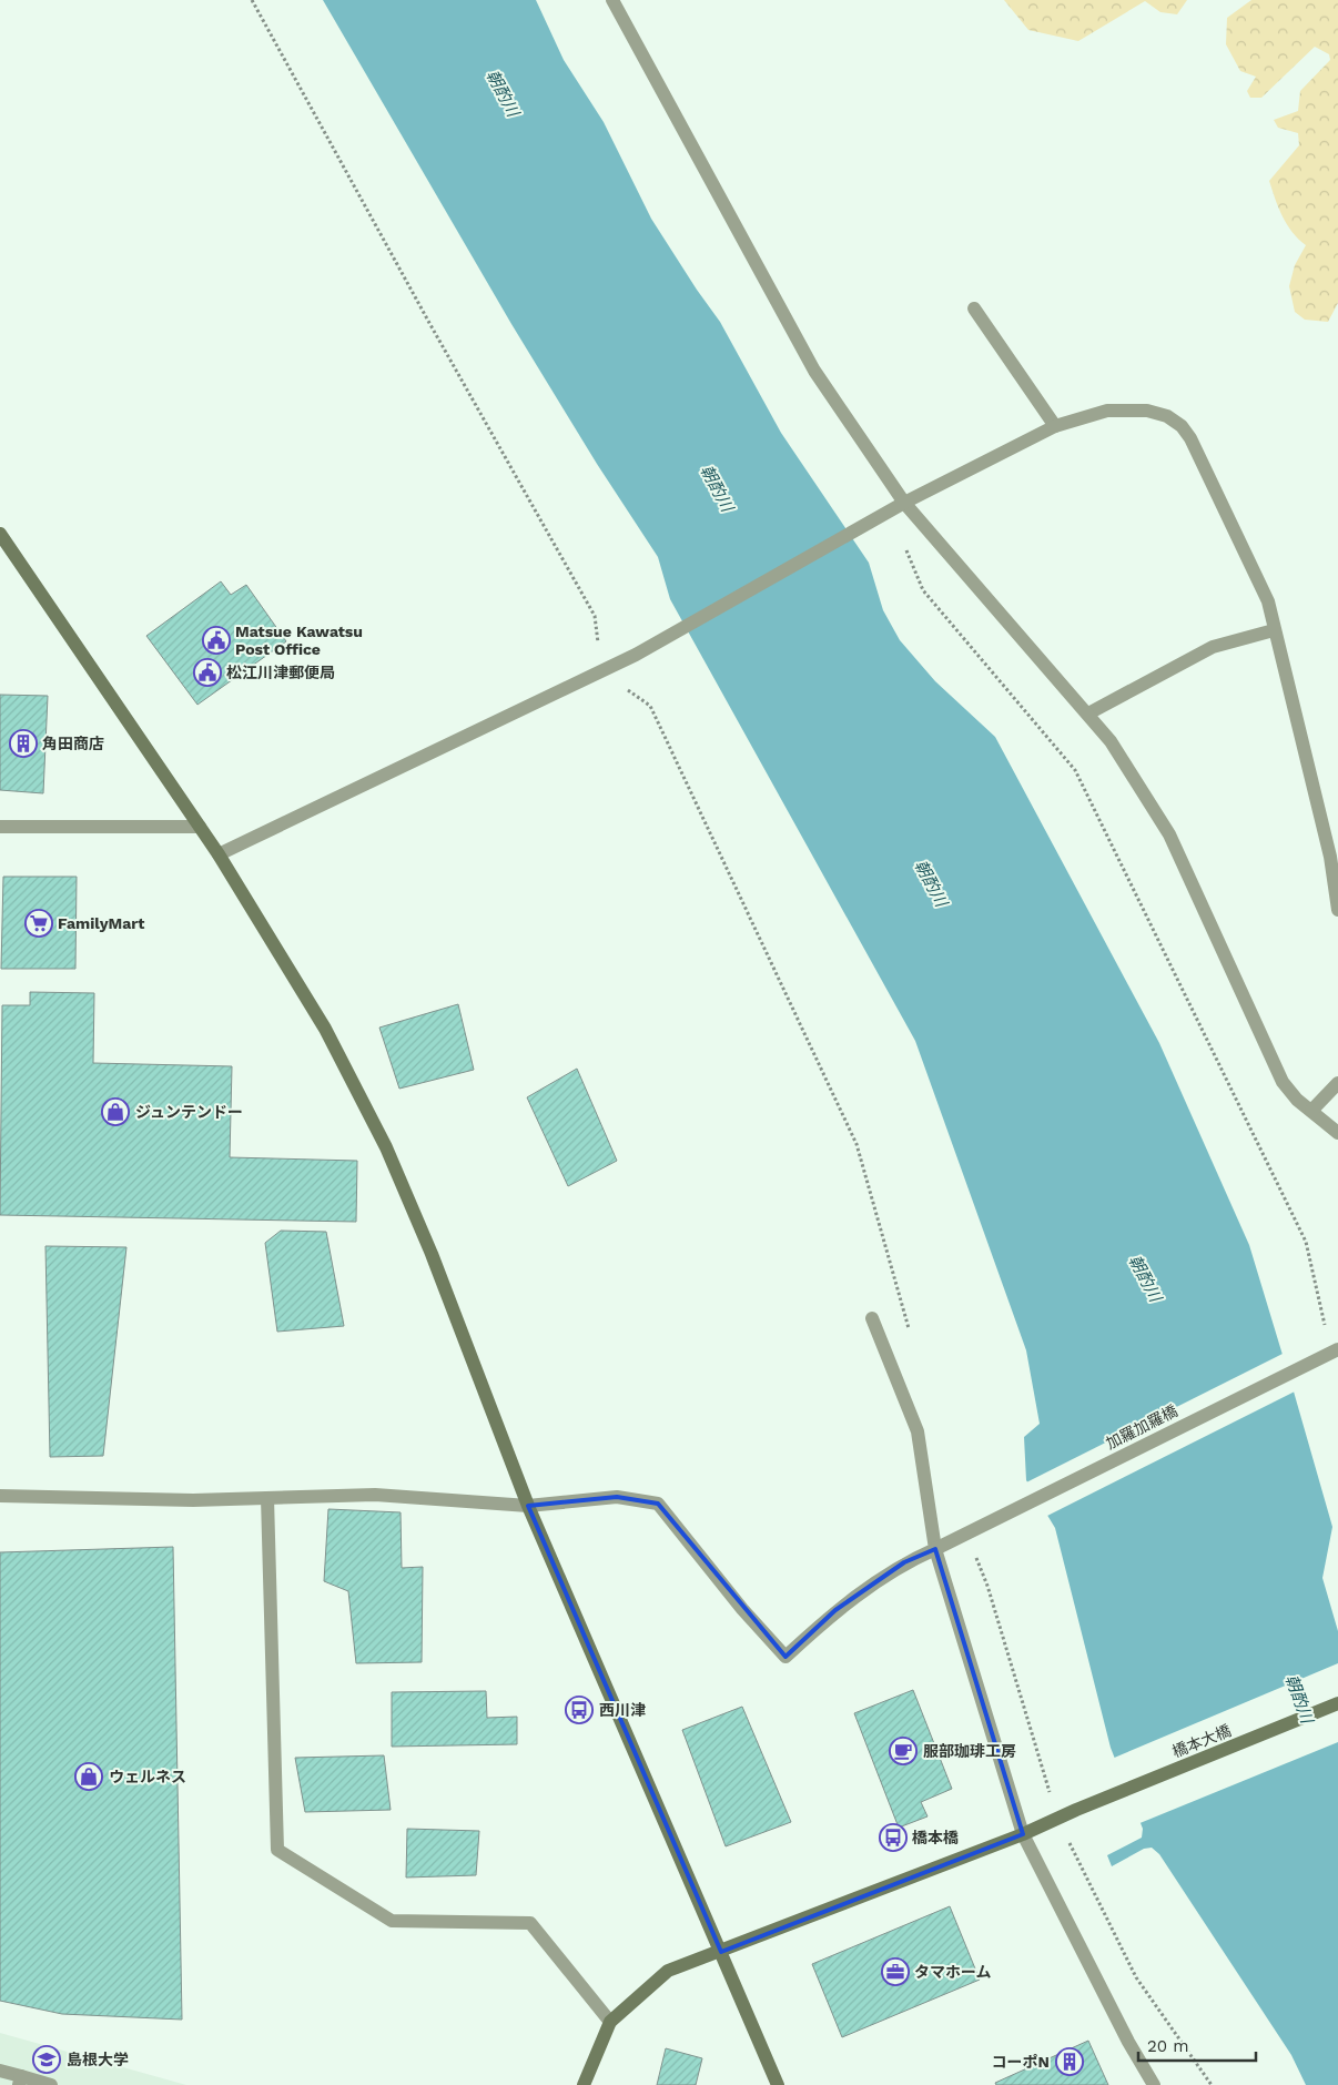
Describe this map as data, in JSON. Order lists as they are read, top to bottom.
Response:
{
  "streets": {
    "street": ["加羅加羅橋", "橋本大橋"]
  },
  "water": ["朝酌川"],
  "places": {
    "public building": ["Matsue Kawatsu Post Office", "松江川津郵便局"],
    "building": ["角田商店", "コーポN"],
    "supermarket": ["FamilyMart"],
    "shop": ["ジュンテンドー", "ウェルネス"],
    "bus stop": ["西川津", "橋本橋"],
    "cafe": ["服部珈琲工房"],
    "office": ["タマホーム"],
    "school or university": ["島根大学"]
  },
  "scale_bar": "20 m"
}
